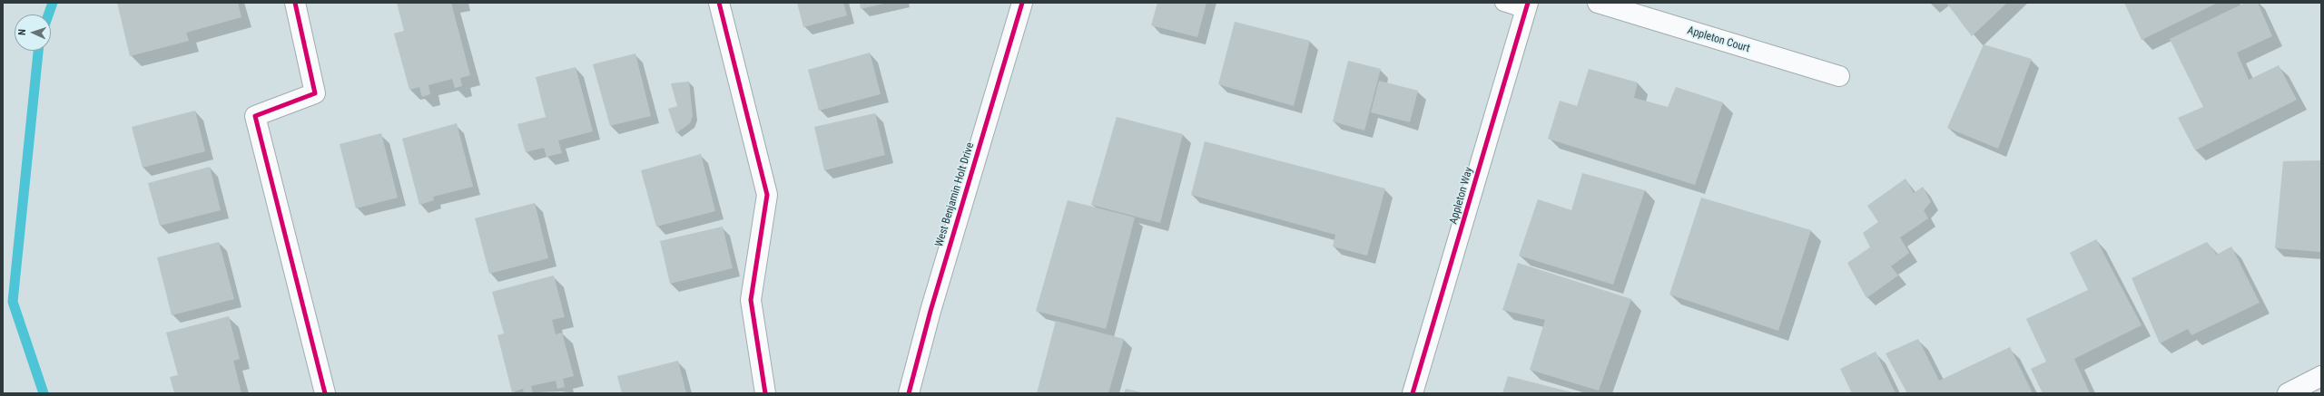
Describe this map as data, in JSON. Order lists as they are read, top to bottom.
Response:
{
  "streets": {
    "street": ["Appleton Court", "West Benjamin Holt Drive", "Appleton Way"]
  },
  "north": "left"
}
